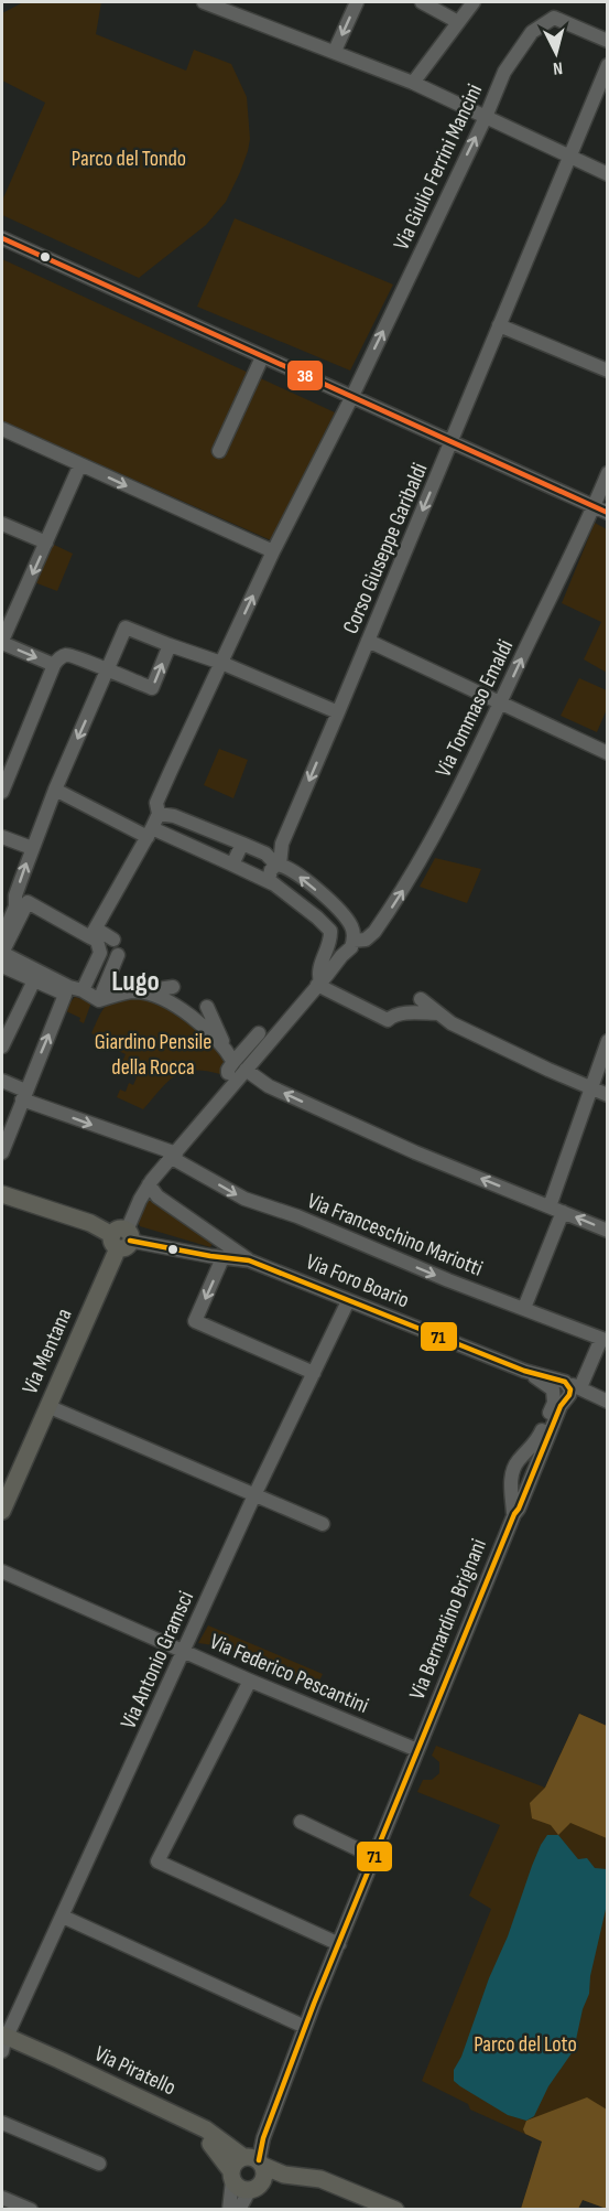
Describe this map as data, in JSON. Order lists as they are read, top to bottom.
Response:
{
  "streets": {
    "main road": ["Via Mentana", "Via Piratello"],
    "street": [
      "Via Giulio Ferrini Mancini",
      "Corso Giuseppe Garibaldi",
      "Via Tommaso Emaldi",
      "Via Franceschino Mariotti",
      "Via Foro Boario",
      "Via Bernardino Brignani",
      "Via Antonio Gramsci",
      "Via Federico Pescantini"
    ]
  },
  "crossings": [
    ["Via Foro Boario", "Via Mentana"],
    ["Via Foro Boario", "Via Antonio Gramsci"],
    ["Via Bernardino Brignani", "Via Federico Pescantini"],
    ["Via Bernardino Brignani", "Via Piratello"],
    ["Via Antonio Gramsci", "Via Federico Pescantini"],
    ["Via Antonio Gramsci", "Via Piratello"]
  ],
  "one_way": ["Via Giulio Ferrini Mancini", "Corso Giuseppe Garibaldi", "Via Tommaso Emaldi"],
  "districts": ["Lugo"],
  "parks": ["Parco del Tondo", "Giardino Pensile della Rocca", "Parco del Loto"],
  "lines": ["transit line 38", "transit line 71"],
  "north": "bottom"
}
